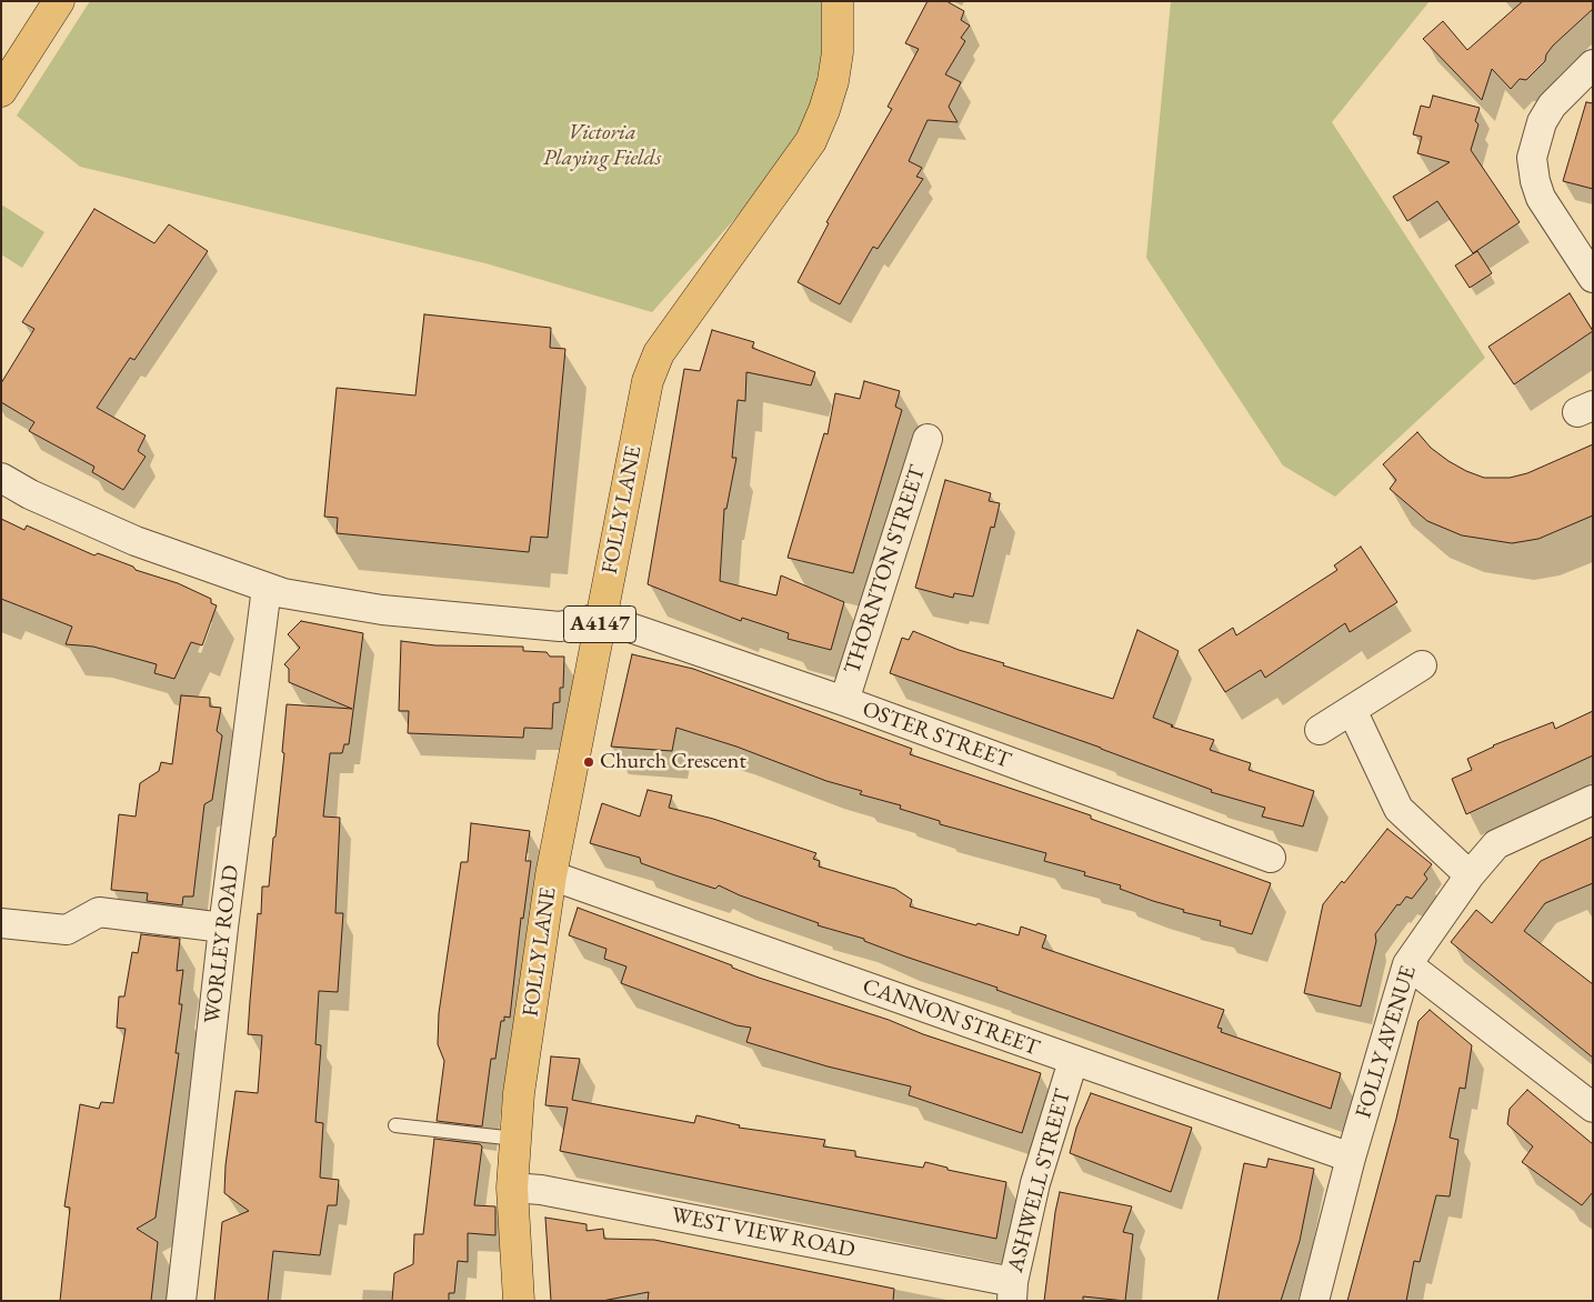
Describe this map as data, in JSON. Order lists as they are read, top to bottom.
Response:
{
  "streets": {
    "main road": ["FOLLY LANE", "A4147"],
    "street": [
      "THORNTON STREET",
      "OSTER STREET",
      "WORLEY ROAD",
      "CANNON STREET",
      "FOLLY AVENUE",
      "ASHWELL STREET",
      "WEST VIEW ROAD"
    ]
  },
  "crossings": [
    ["FOLLY LANE", "OSTER STREET"],
    ["FOLLY LANE", "CANNON STREET"],
    ["FOLLY LANE", "WEST VIEW ROAD"],
    ["THORNTON STREET", "OSTER STREET"],
    ["CANNON STREET", "FOLLY AVENUE"],
    ["CANNON STREET", "ASHWELL STREET"],
    ["ASHWELL STREET", "WEST VIEW ROAD"]
  ],
  "parks": ["Victoria Playing Fields"],
  "places": ["Church Crescent"]
}
